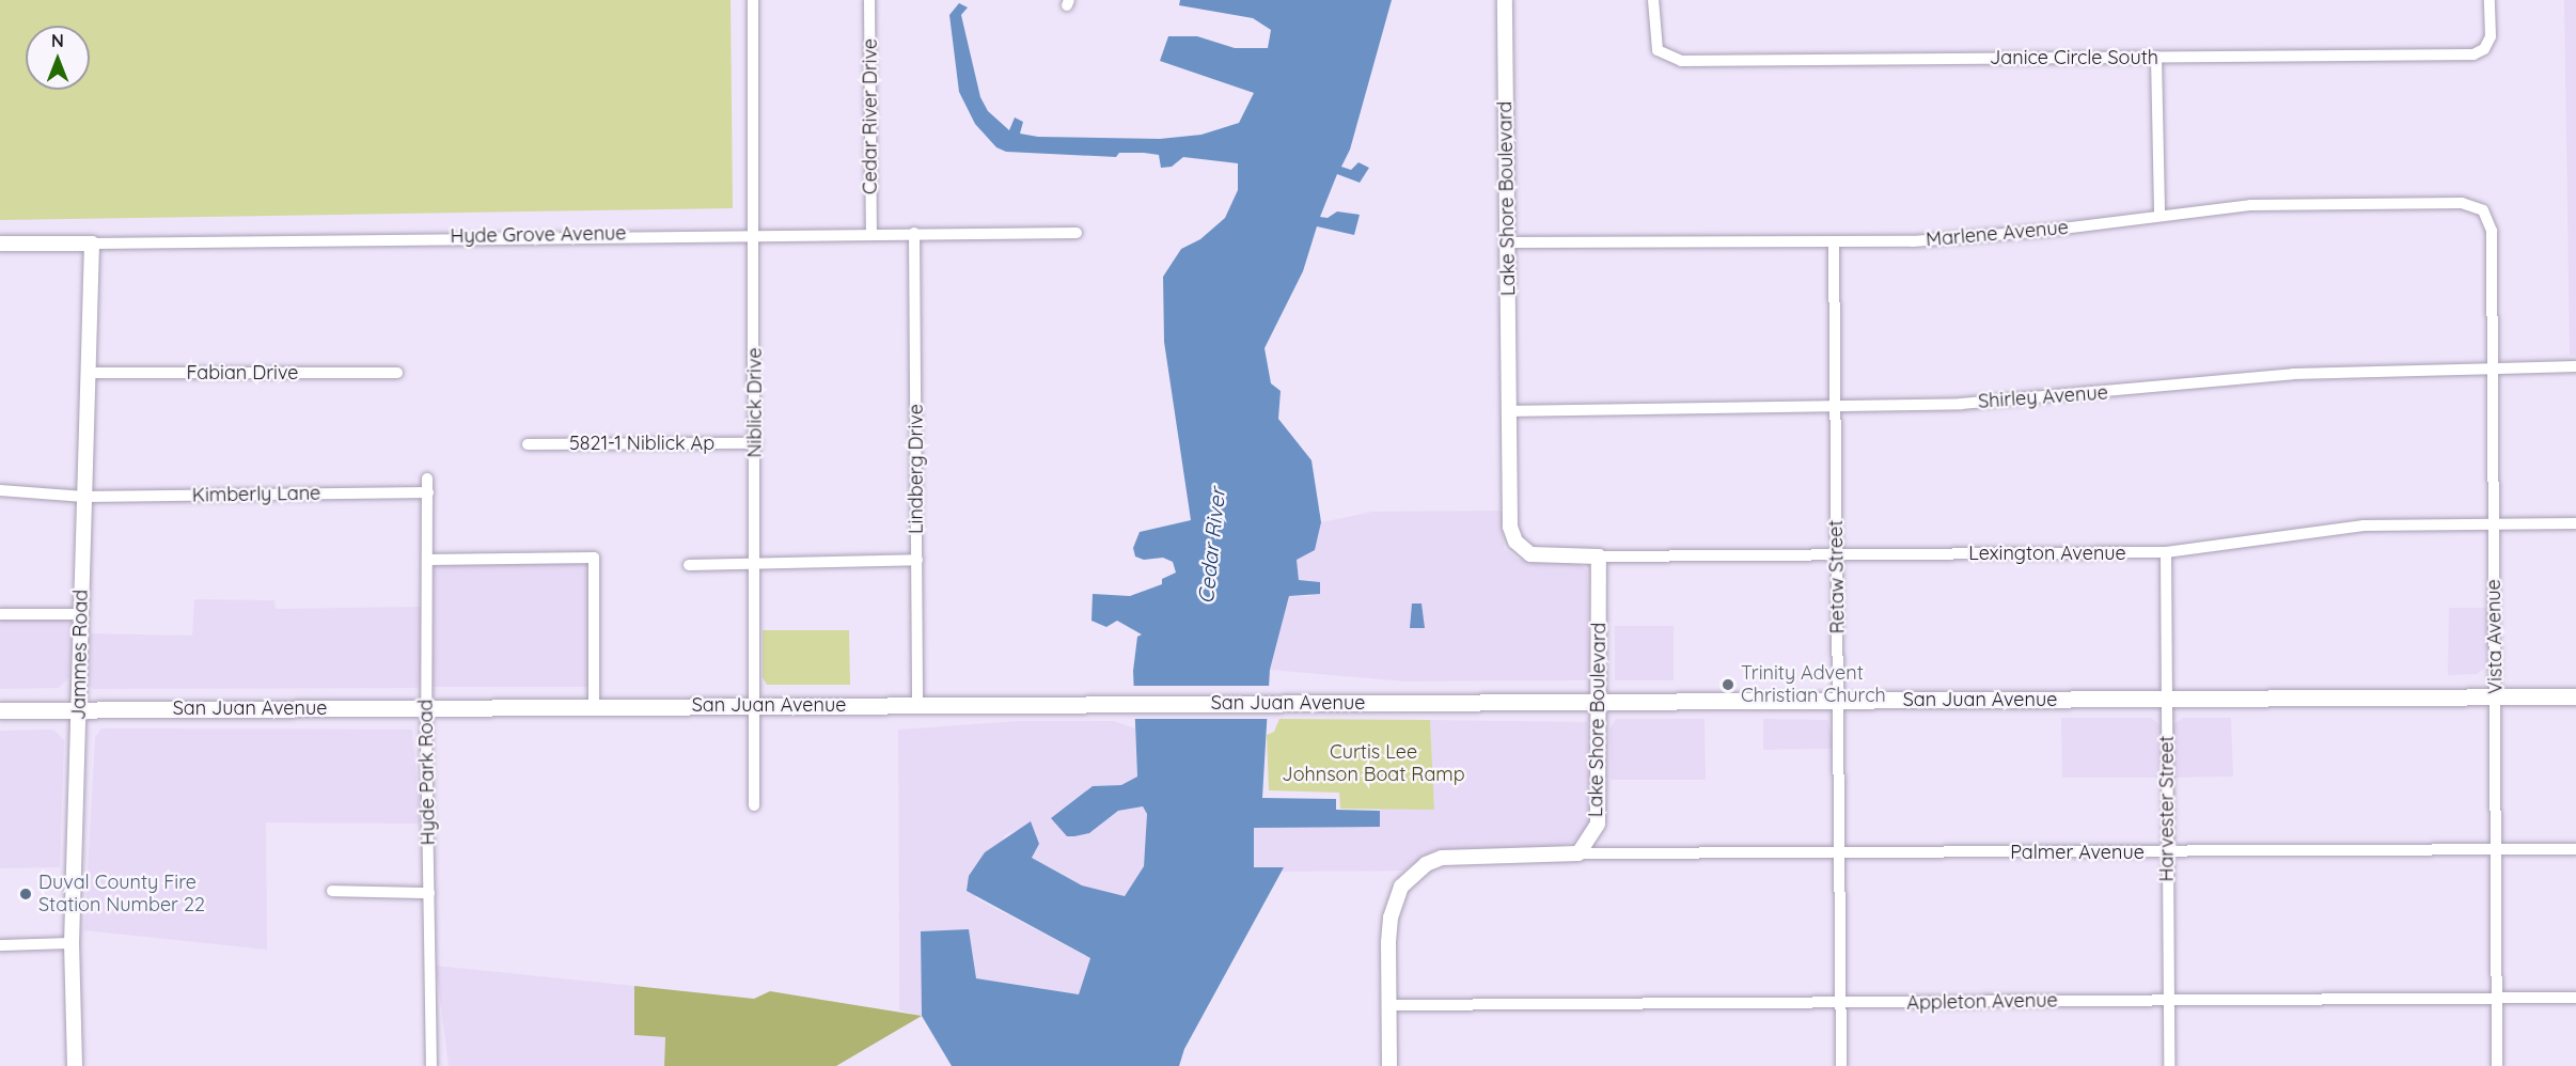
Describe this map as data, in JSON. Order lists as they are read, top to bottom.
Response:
{
  "streets": {
    "main road": ["San Juan Avenue"],
    "street": [
      "Janice Circle South",
      "Cedar River Drive",
      "Lake Shore Boulevard",
      "Marlene Avenue",
      "Hyde Grove Avenue",
      "Fabian Drive",
      "Shirley Avenue",
      "Niblick Drive",
      "5821-1 Niblick Ap",
      "Lindberg Drive",
      "Kimberly Lane",
      "Lexington Avenue",
      "Retaw Street",
      "Vista Avenue",
      "Jammes Road",
      "Hyde Park Road",
      "Harvester Street",
      "Palmer Avenue",
      "Appleton Avenue"
    ]
  },
  "crossings": [
    ["Cedar River Drive", "Hyde Grove Avenue"],
    ["Lake Shore Boulevard", "Marlene Avenue"],
    ["Lake Shore Boulevard", "Shirley Avenue"],
    ["Lake Shore Boulevard", "Lexington Avenue"],
    ["Lake Shore Boulevard", "San Juan Avenue"],
    ["Lake Shore Boulevard", "Palmer Avenue"],
    ["Marlene Avenue", "Retaw Street"],
    ["Marlene Avenue", "Vista Avenue"],
    ["Hyde Grove Avenue", "Niblick Drive"],
    ["Hyde Grove Avenue", "Lindberg Drive"],
    ["Hyde Grove Avenue", "Jammes Road"],
    ["Fabian Drive", "Jammes Road"],
    ["Shirley Avenue", "Retaw Street"],
    ["Shirley Avenue", "Vista Avenue"],
    ["Niblick Drive", "5821-1 Niblick Ap"],
    ["Niblick Drive", "San Juan Avenue"],
    ["Lindberg Drive", "San Juan Avenue"],
    ["Kimberly Lane", "Jammes Road"],
    ["Kimberly Lane", "Hyde Park Road"],
    ["Lexington Avenue", "Retaw Street"],
    ["Lexington Avenue", "Vista Avenue"],
    ["Lexington Avenue", "Harvester Street"],
    ["Retaw Street", "San Juan Avenue"],
    ["Retaw Street", "Palmer Avenue"],
    ["Retaw Street", "Appleton Avenue"],
    ["Vista Avenue", "San Juan Avenue"],
    ["Vista Avenue", "Palmer Avenue"],
    ["Vista Avenue", "Appleton Avenue"],
    ["Jammes Road", "San Juan Avenue"],
    ["San Juan Avenue", "Hyde Park Road"],
    ["San Juan Avenue", "Harvester Street"],
    ["Harvester Street", "Palmer Avenue"],
    ["Harvester Street", "Appleton Avenue"]
  ],
  "water": ["Cedar River"],
  "parks": ["Curtis Lee Johnson Boat Ramp"],
  "places": ["Trinity Advent Christian Church", "Duval County Fire Station Number 22"],
  "north": "top"
}
